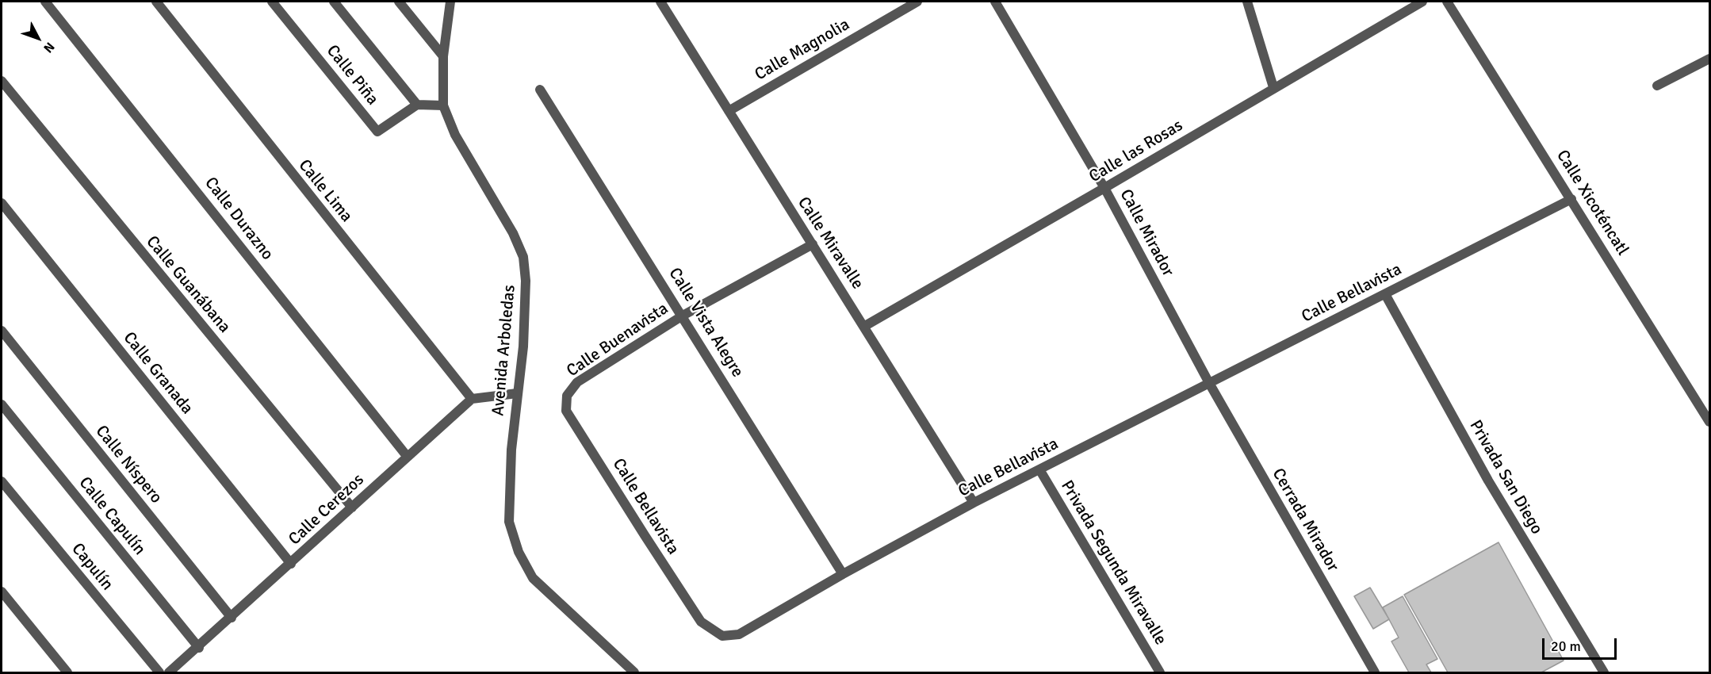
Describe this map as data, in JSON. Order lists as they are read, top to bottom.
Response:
{
  "streets": {
    "street": [
      "Calle Magnolia",
      "Calle Piña",
      "Calle las Rosas",
      "Calle Lima",
      "Calle Xicoténcatl",
      "Calle Durazno",
      "Calle Mirador",
      "Calle Miravalle",
      "Calle Guanábana",
      "Calle Bellavista",
      "Calle Vista Alegre",
      "Calle Buenavista",
      "Avenida Arboledas",
      "Calle Granada",
      "Calle Níspero",
      "Privada San Diego",
      "Calle Cerezos",
      "Calle Capulín",
      "Cerrada Mirador",
      "Privada Segunda Miravalle",
      "Capulín"
    ]
  },
  "crossings": [
    ["Calle Magnolia", "Calle Miravalle"],
    ["Calle las Rosas", "Calle Mirador"],
    ["Calle las Rosas", "Calle Miravalle"],
    ["Calle Lima", "Calle Cerezos"],
    ["Calle Xicoténcatl", "Calle Bellavista"],
    ["Calle Durazno", "Calle Cerezos"],
    ["Calle Mirador", "Calle Bellavista"],
    ["Calle Mirador", "Cerrada Mirador"],
    ["Calle Miravalle", "Calle Bellavista"],
    ["Calle Miravalle", "Calle Buenavista"],
    ["Calle Guanábana", "Calle Cerezos"],
    ["Calle Bellavista", "Calle Vista Alegre"],
    ["Calle Bellavista", "Calle Buenavista"],
    ["Calle Bellavista", "Privada San Diego"],
    ["Calle Bellavista", "Cerrada Mirador"],
    ["Calle Bellavista", "Privada Segunda Miravalle"],
    ["Calle Vista Alegre", "Calle Buenavista"],
    ["Calle Granada", "Calle Cerezos"],
    ["Calle Níspero", "Calle Cerezos"],
    ["Calle Cerezos", "Calle Capulín"]
  ],
  "scale_bar": "20 m",
  "north": "bottom right"
}
